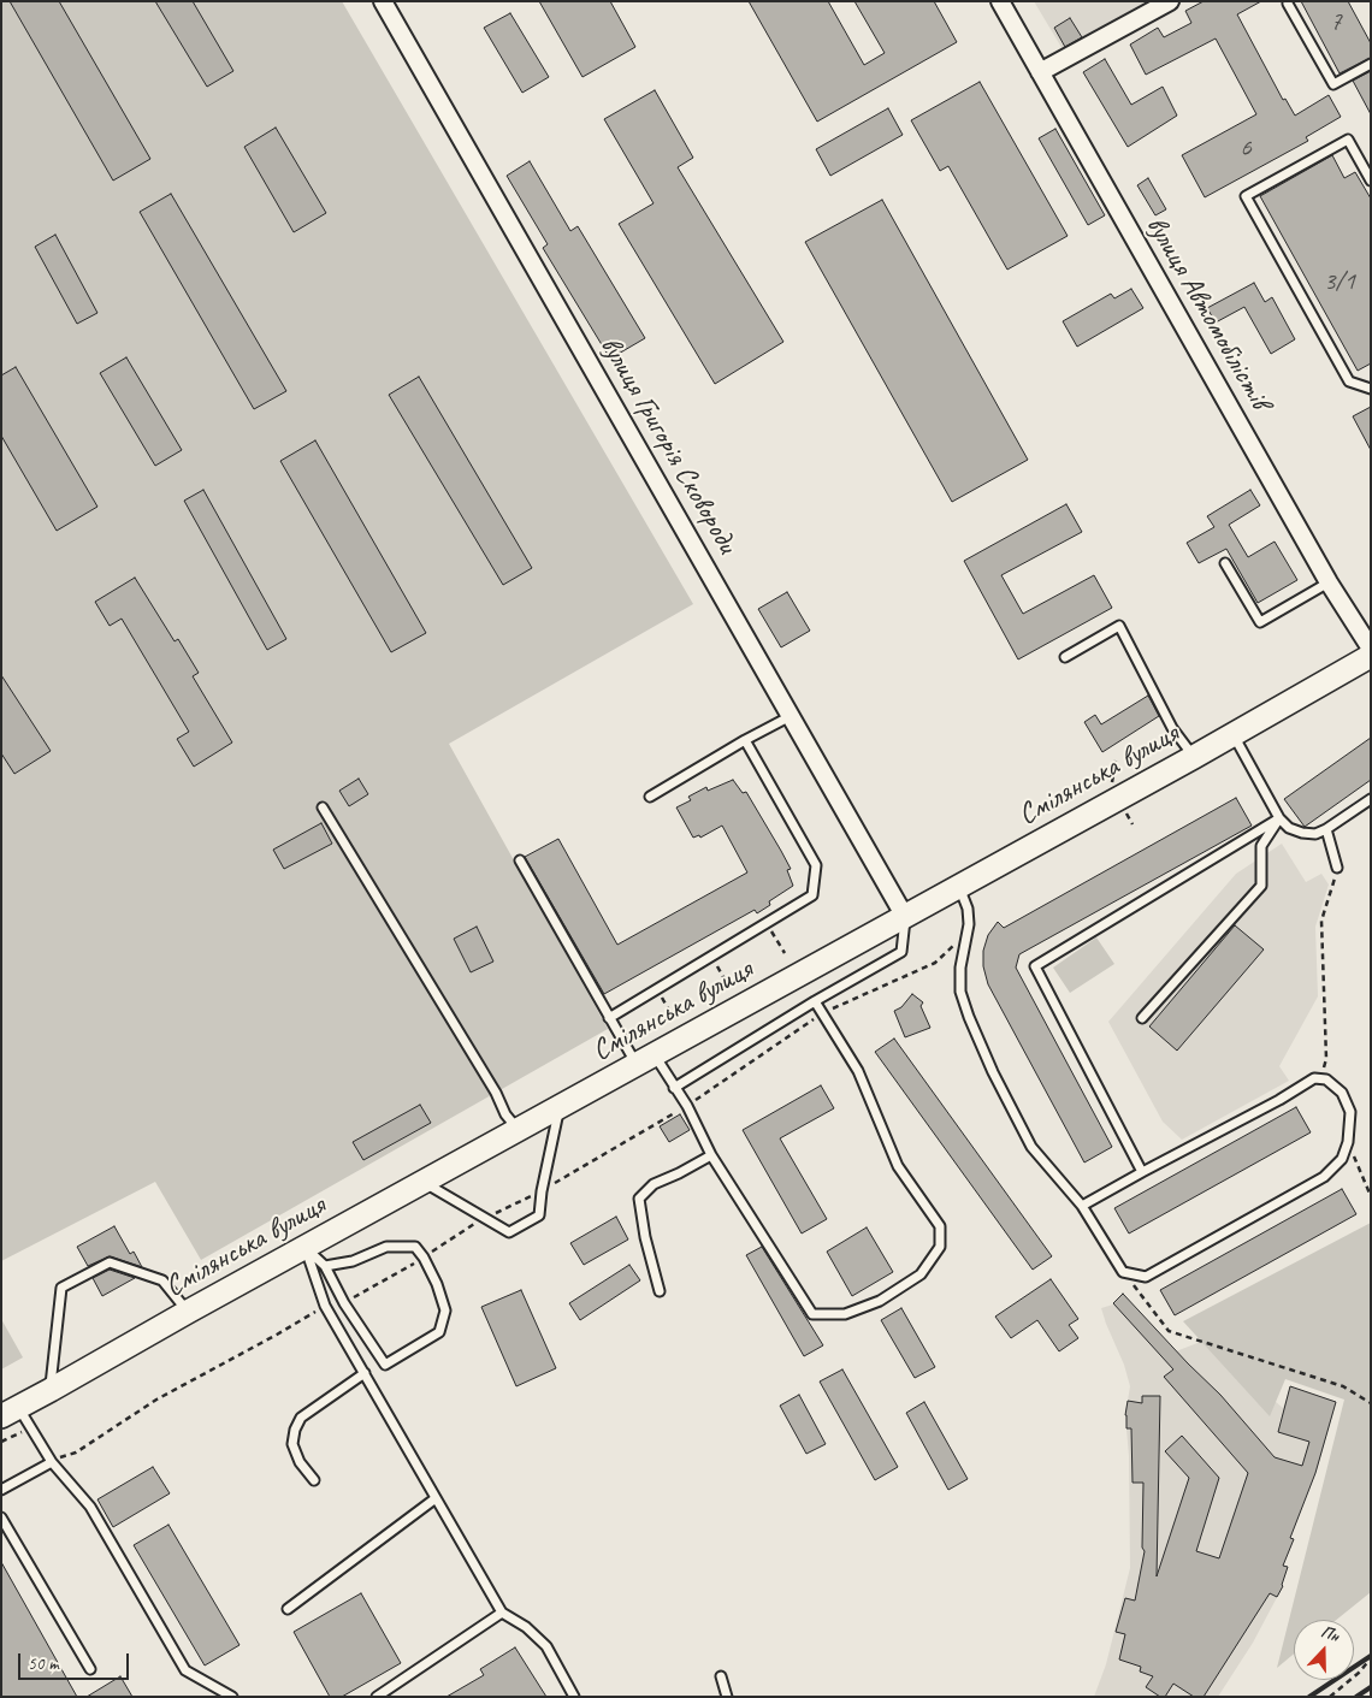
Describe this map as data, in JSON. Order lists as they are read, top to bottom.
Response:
{
  "streets": {
    "main road": ["Смілянська вулиця"],
    "street": ["вулиця Автомобілістів", "вулиця Григорія Сковороди"]
  },
  "crossings": [
    ["вулиця Григорія Сковороди", "Смілянська вулиця"]
  ],
  "house_numbers": ["7", "6", "3/1"],
  "scale_bar": "50 m",
  "north": "top"
}
